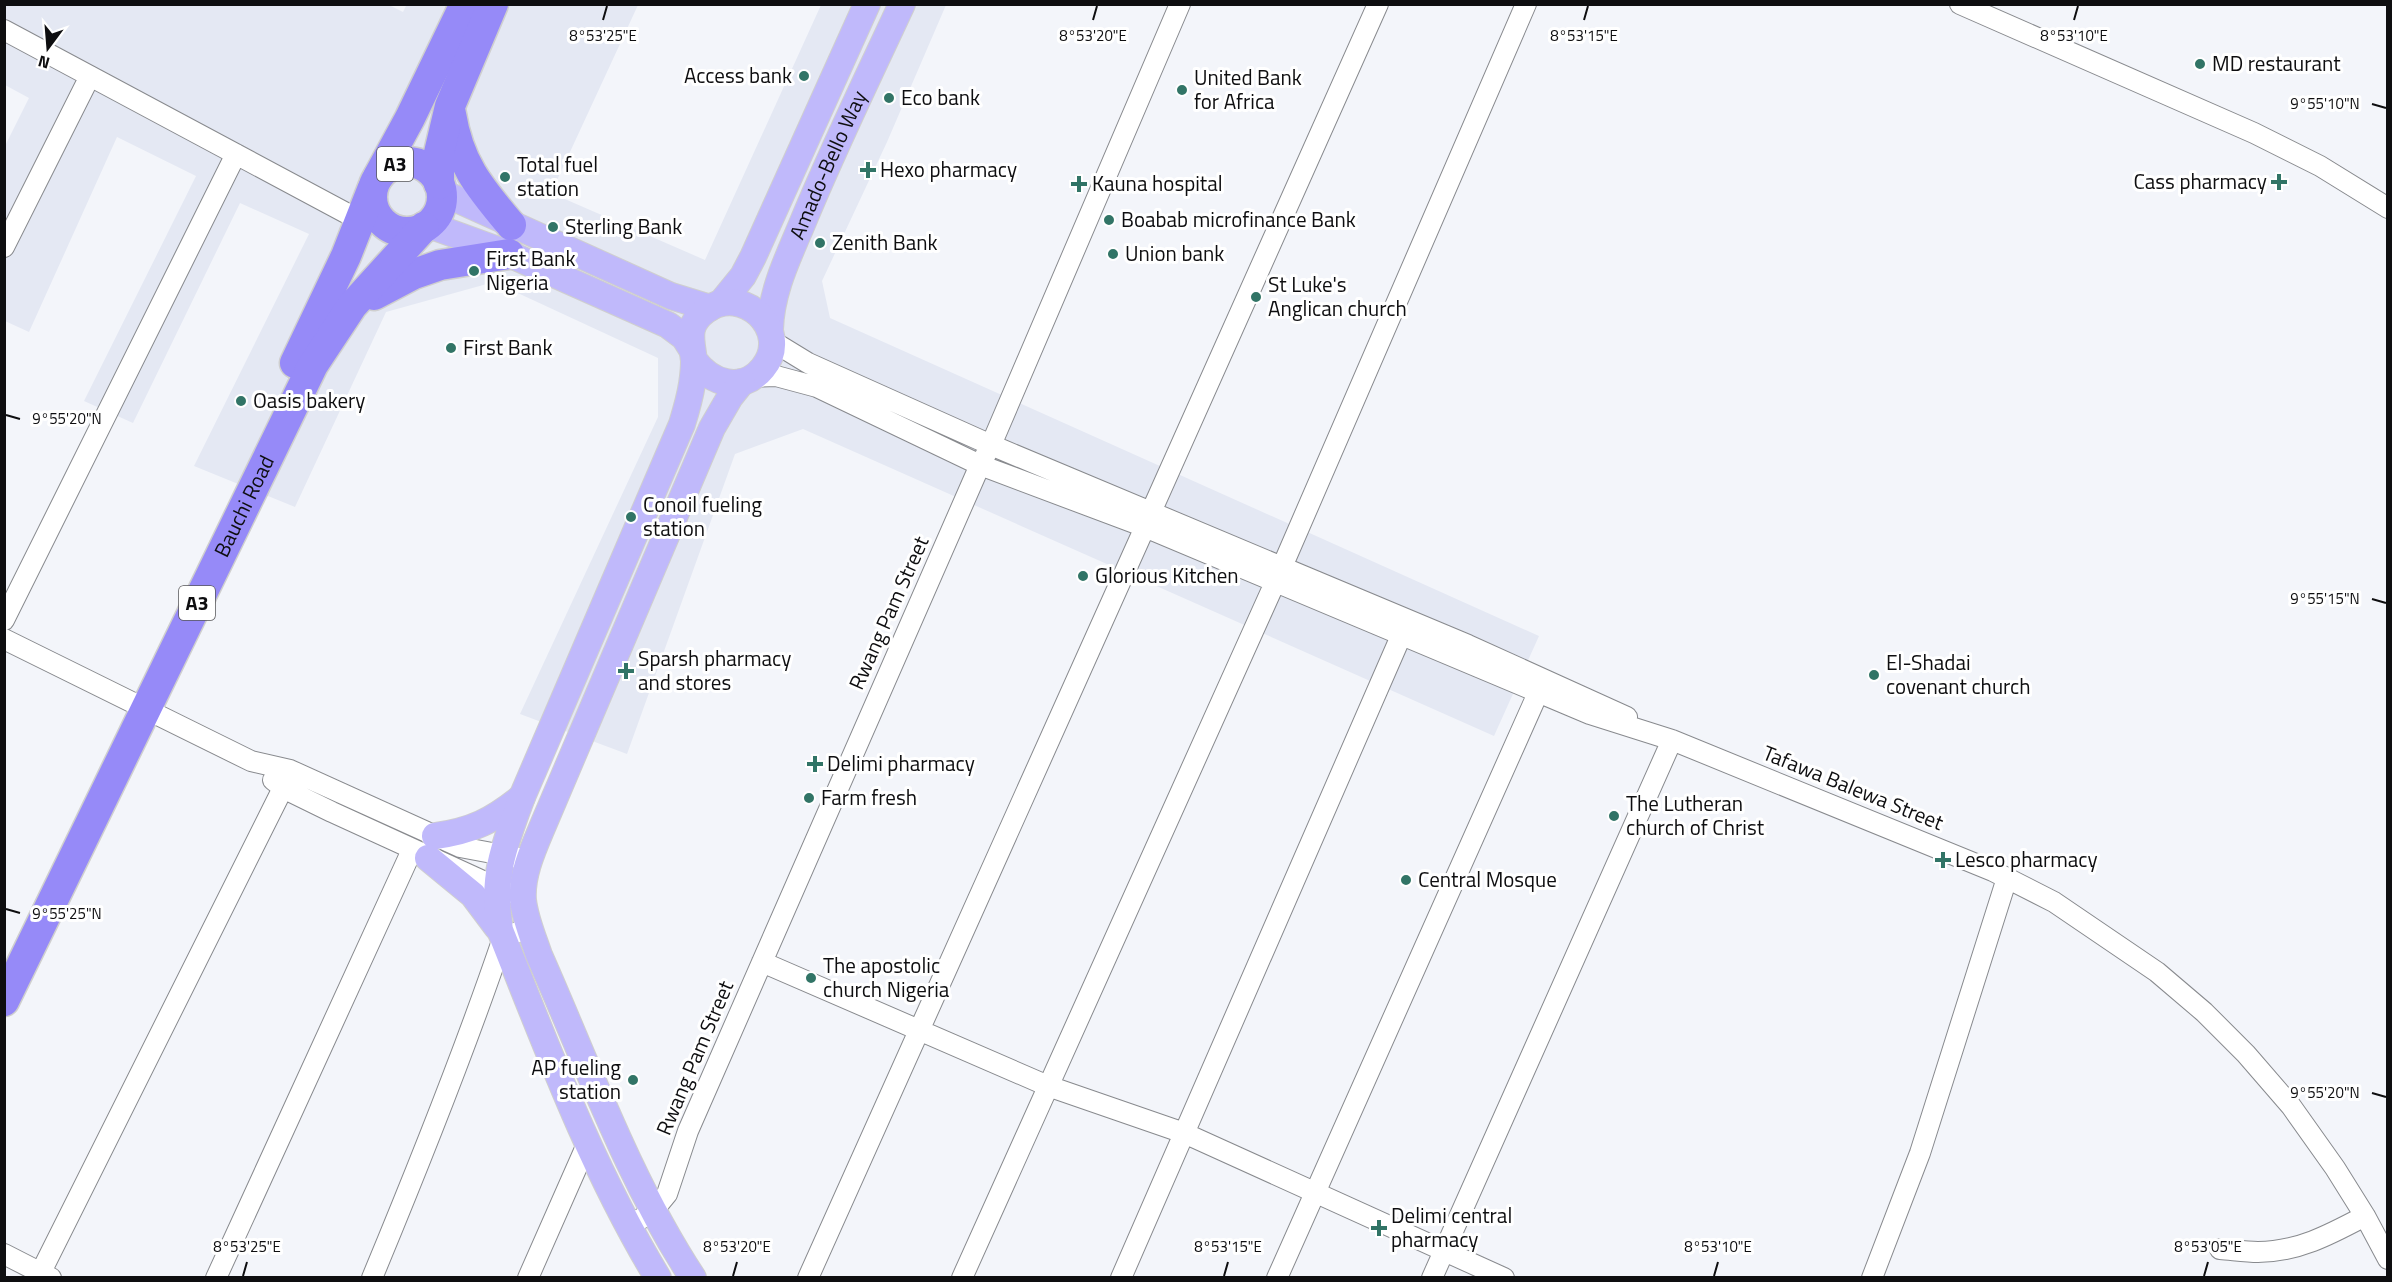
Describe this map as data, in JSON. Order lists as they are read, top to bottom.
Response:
{
  "streets": {
    "highway": ["A3", "Bauchi Road"],
    "main road": ["Amado-Bello Way"],
    "street": ["Rwang Pam Street", "Tafawa Balewa Street"]
  },
  "crossings": [
    ["A3", "Bauchi Road"]
  ],
  "places": {
    "other": [
      "MD restaurant",
      "Access bank",
      "United Bank for Africa",
      "Eco bank",
      "Total fuel station",
      "Boabab microfinance Bank",
      "Sterling Bank",
      "Zenith Bank",
      "Union bank",
      "First Bank Nigeria",
      "St Luke's Anglican church",
      "First Bank",
      "Oasis bakery",
      "Conoil fueling station",
      "Glorious Kitchen",
      "El-Shadai covenant church",
      "Farm fresh",
      "The Lutheran church of Christ",
      "Central Mosque",
      "The apostolic church Nigeria",
      "AP fueling station"
    ],
    "health": [
      "Hexo pharmacy",
      "Cass pharmacy",
      "Kauna hospital",
      "Sparsh pharmacy and stores",
      "Delimi pharmacy",
      "Lesco pharmacy",
      "Delimi central pharmacy"
    ]
  },
  "north": "bottom",
  "coordinates": [
    "8°53'25\"E",
    "8°53'20\"E",
    "8°53'15\"E",
    "8°53'10\"E",
    "9°55'10\"N",
    "9°55'20\"N",
    "9°55'15\"N",
    "9°55'25\"N",
    "8°53'05\"E"
  ]
}
